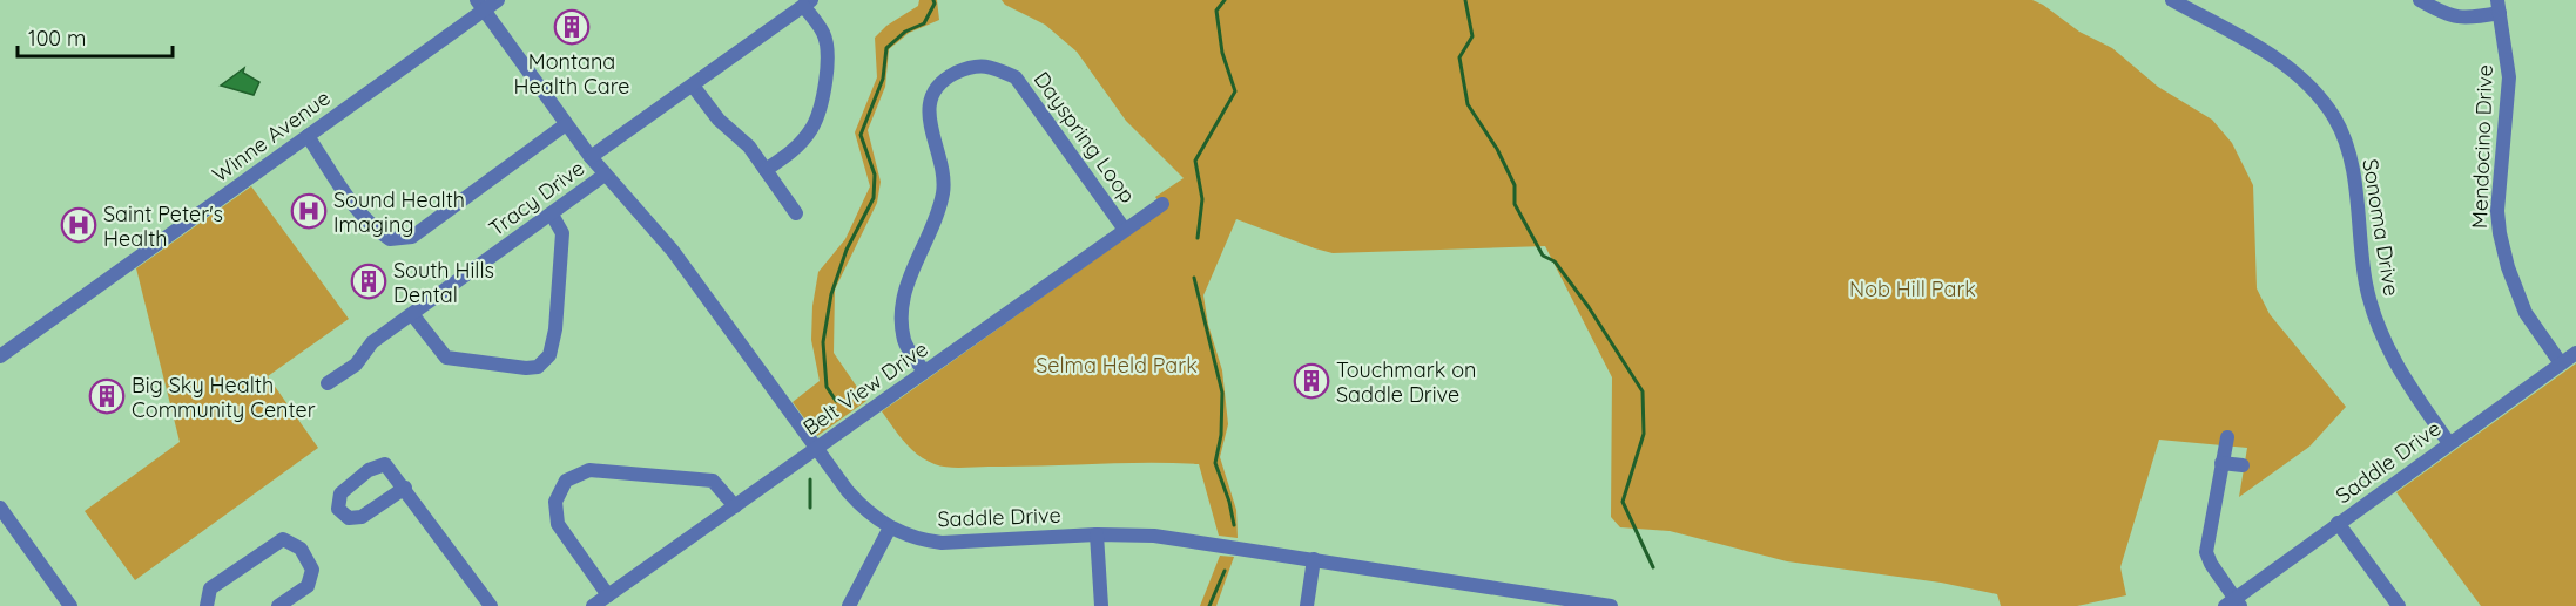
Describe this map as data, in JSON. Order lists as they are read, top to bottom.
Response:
{
  "streets": {
    "street": [
      "Winne Avenue",
      "Dayspring Loop",
      "Mendocino Drive",
      "Tracy Drive",
      "Sonoma Drive",
      "Belt View Drive",
      "Saddle Drive"
    ]
  },
  "crossings": [
    ["Winne Avenue", "Saddle Drive"],
    ["Dayspring Loop", "Belt View Drive"],
    ["Mendocino Drive", "Saddle Drive"],
    ["Tracy Drive", "Saddle Drive"],
    ["Sonoma Drive", "Saddle Drive"],
    ["Belt View Drive", "Saddle Drive"]
  ],
  "parks": ["Nob Hill Park", "Selma Held Park"],
  "places": {
    "building": [
      "Montana Health Care",
      "South Hills Dental",
      "Touchmark on Saddle Drive",
      "Big Sky Health Community Center"
    ],
    "hospital": ["Sound Health Imaging", "Saint Peter's Health"]
  },
  "scale_bar": "100 m"
}
